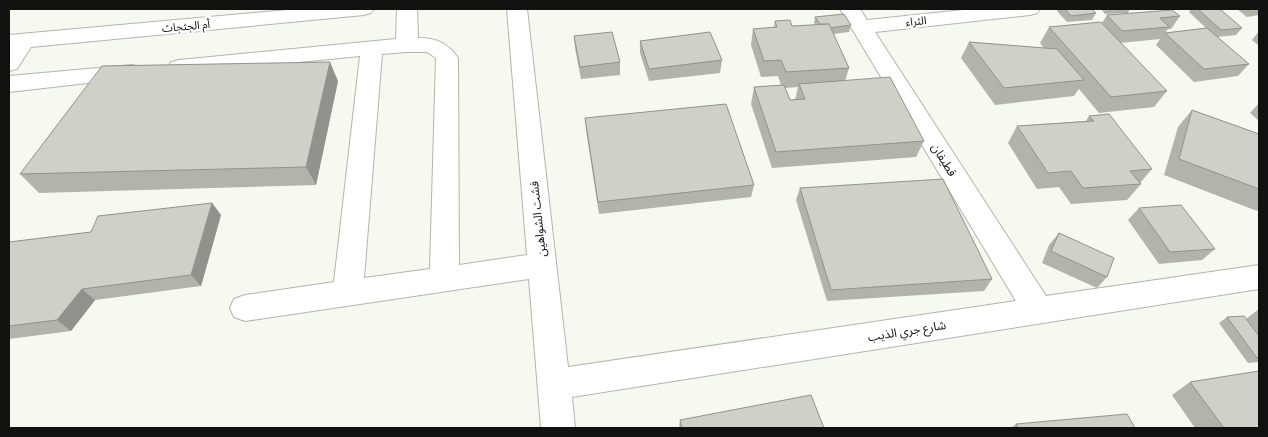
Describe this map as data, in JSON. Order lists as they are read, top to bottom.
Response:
{
  "streets": {
    "street": [
      "الثراء",
      "أم الجثجاث",
      "قطيفان",
      "فشت الشواهين",
      "شارع جري الذيب"
    ]
  },
  "crossings": [
    ["الثراء", "قطيفان"],
    ["قطيفان", "شارع جري الذيب"],
    ["فشت الشواهين", "شارع جري الذيب"]
  ]
}
